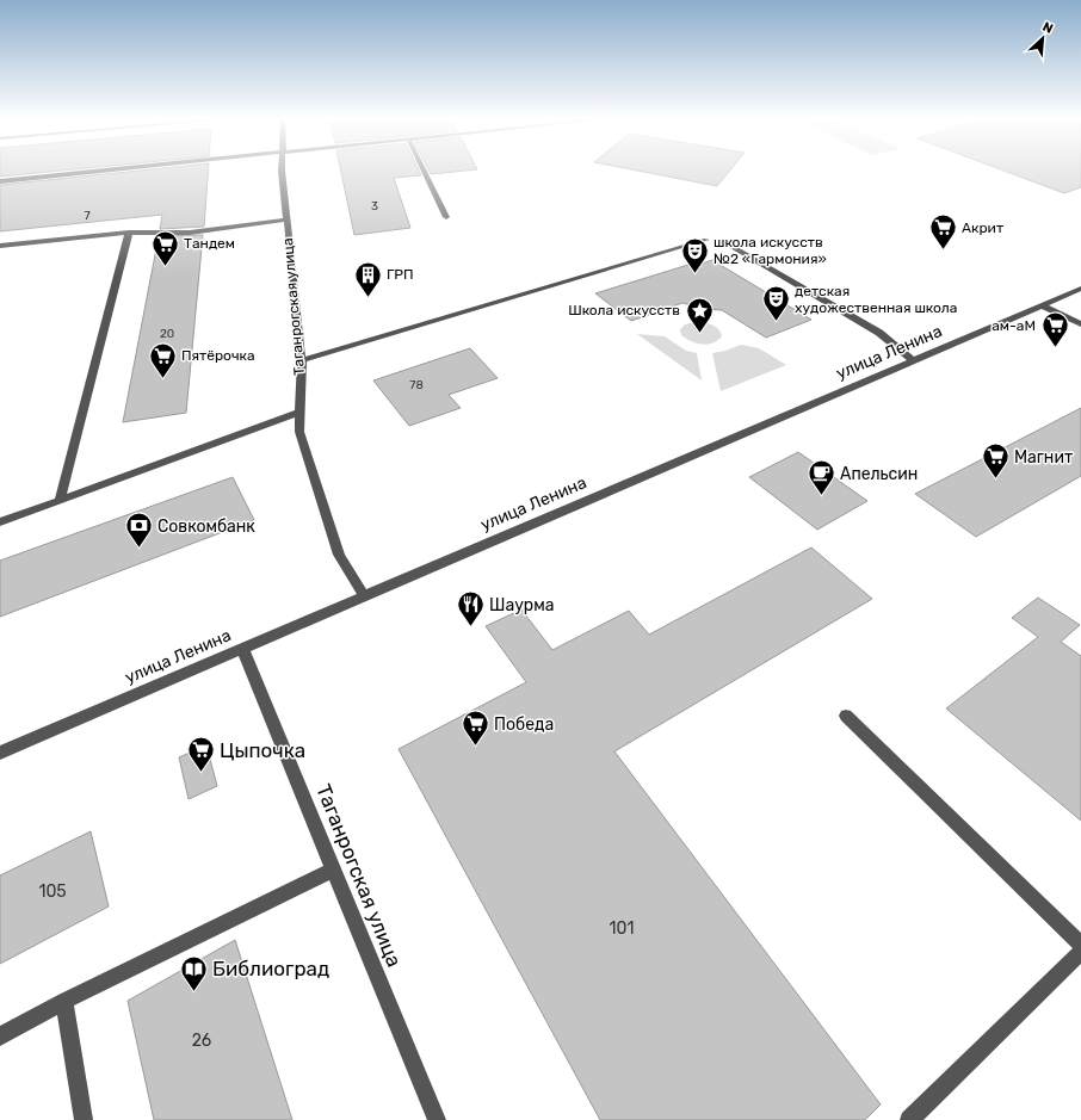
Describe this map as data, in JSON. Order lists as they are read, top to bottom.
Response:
{
  "streets": {
    "street": ["Таганрогская улица", "улица Ленина"]
  },
  "crossings": [
    ["Таганрогская улица", "улица Ленина"]
  ],
  "places": {
    "supermarket": [
      "Акрит",
      "Тандем",
      "ам-аМ",
      "Пятёрочка",
      "Магнит",
      "Победа",
      "Цыпочка"
    ],
    "theatre": ["школа искусств №2 «Гармония»", "детская художественная школа"],
    "building": ["ГРП"],
    "place": ["Школа искусств"],
    "cafe": ["Апельсин"],
    "bank": ["Совкомбанк"],
    "restaurant": ["Шаурма"],
    "library": ["Библиоград"]
  },
  "house_numbers": [
    "3",
    "7",
    "20",
    "78",
    "105",
    "101",
    "26"
  ],
  "north": "top right"
}
